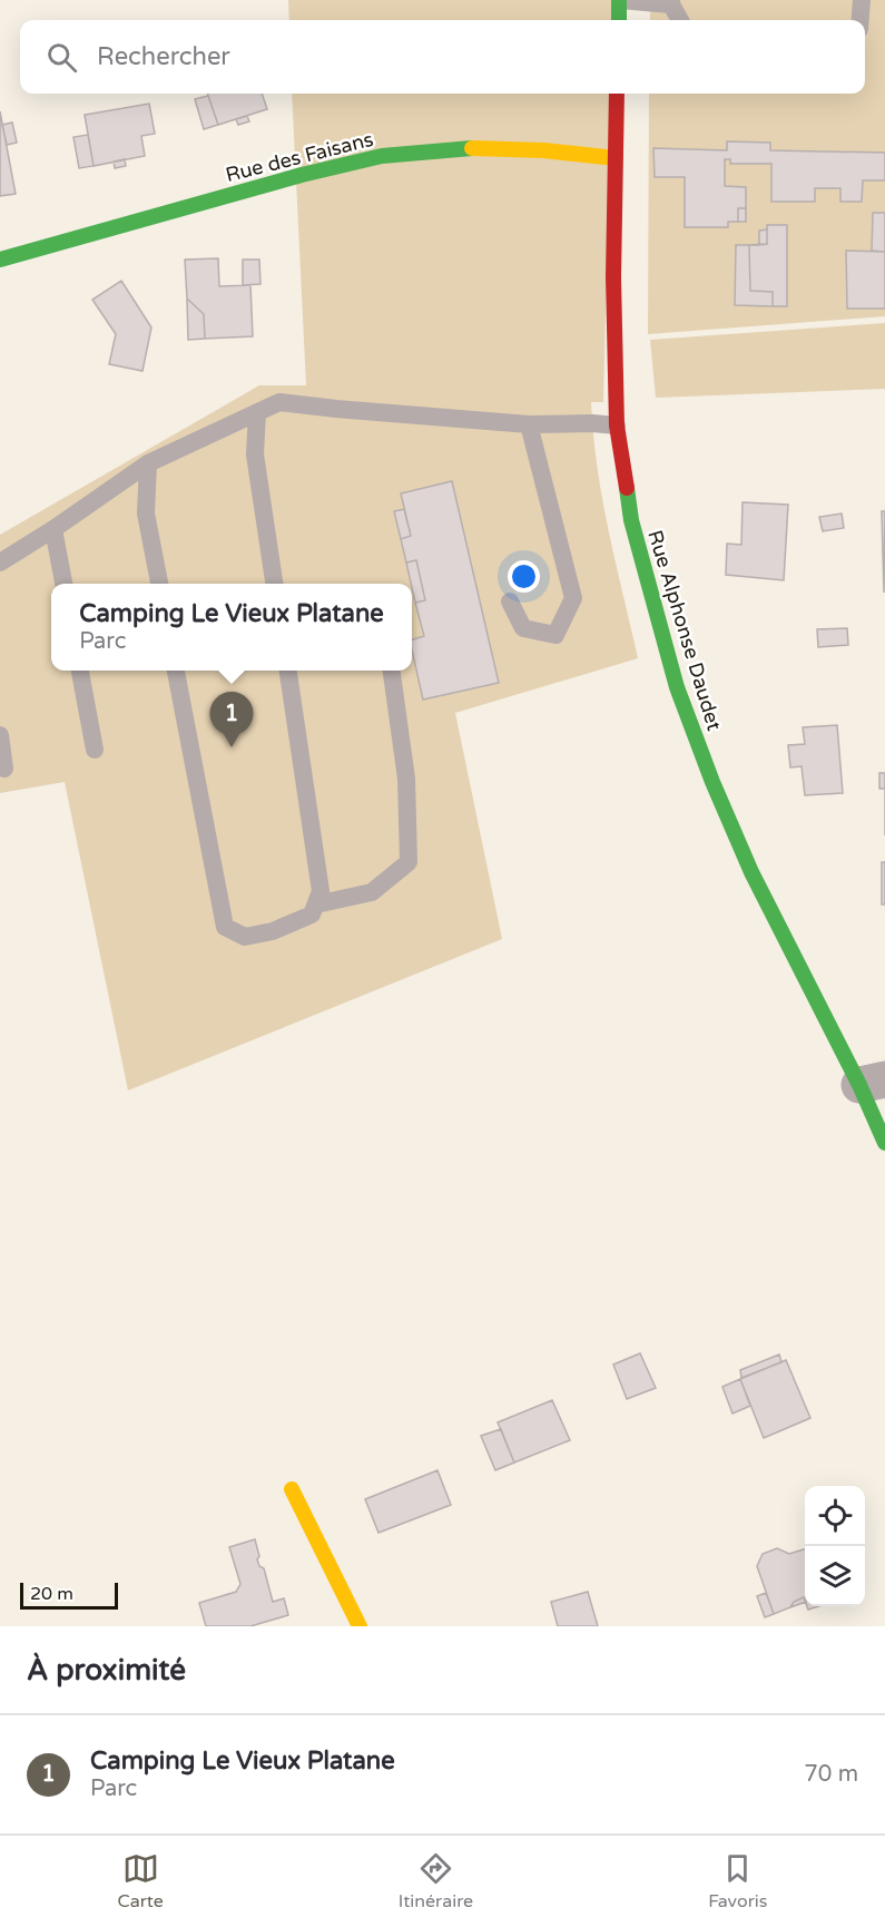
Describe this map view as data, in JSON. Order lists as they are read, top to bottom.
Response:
{
  "streets": {
    "street": ["Rue des Faisans", "Rue Alphonse Daudet"]
  },
  "crossings": [
    ["Rue des Faisans", "Rue Alphonse Daudet"]
  ],
  "scale_bar": "20 m",
  "page": {
    "search": "Rechercher",
    "popup": ["Camping Le Vieux Platane", "Parc"],
    "pins": "1",
    "scale": "20 m",
    "heading": "À proximité",
    "list": [
      {
        "mark": "1",
        "name": "Camping Le Vieux Platane",
        "note": "Parc",
        "value": "70 m"
      }
    ],
    "nav": ["Carte", "Itinéraire", "Favoris"]
  }
}
